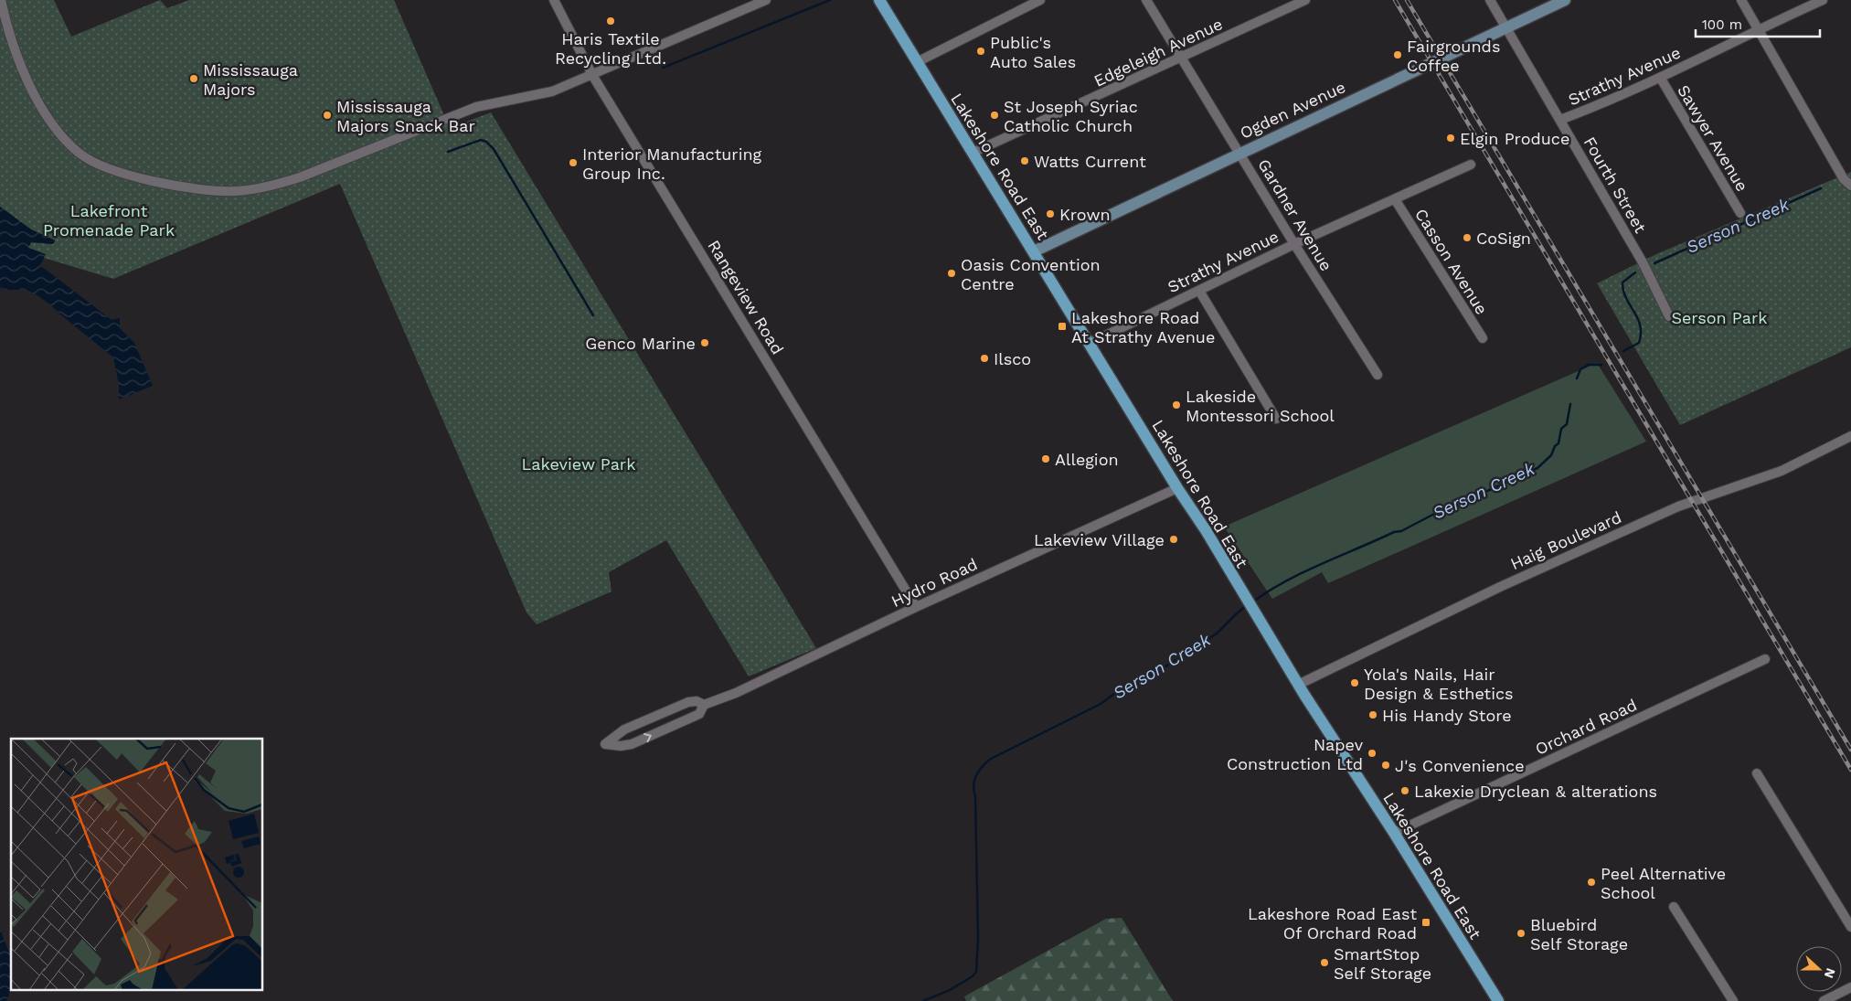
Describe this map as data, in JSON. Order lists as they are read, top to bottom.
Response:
{
  "streets": {
    "main road": ["Lakeshore Road East"],
    "street": [
      "Edgeleigh Avenue",
      "Strathy Avenue",
      "Ogden Avenue",
      "Sawyer Avenue",
      "Fourth Street",
      "Gardner Avenue",
      "Casson Avenue",
      "Rangeview Road",
      "Haig Boulevard",
      "Hydro Road",
      "Orchard Road"
    ]
  },
  "crossings": [
    ["Edgeleigh Avenue", "Lakeshore Road East"],
    ["Edgeleigh Avenue", "Gardner Avenue"],
    ["Strathy Avenue", "Sawyer Avenue"],
    ["Strathy Avenue", "Lakeshore Road East"],
    ["Strathy Avenue", "Fourth Street"],
    ["Strathy Avenue", "Gardner Avenue"],
    ["Strathy Avenue", "Casson Avenue"],
    ["Ogden Avenue", "Lakeshore Road East"],
    ["Ogden Avenue", "Fourth Street"],
    ["Ogden Avenue", "Gardner Avenue"],
    ["Lakeshore Road East", "Haig Boulevard"],
    ["Lakeshore Road East", "Hydro Road"],
    ["Lakeshore Road East", "Orchard Road"],
    ["Rangeview Road", "Hydro Road"]
  ],
  "water": ["Serson Creek"],
  "parks": ["Lakefront Promenade Park", "Serson Park", "Lakeview Park"],
  "places": {
    "other": [
      "Haris Textile Recycling Ltd.",
      "Public's Auto Sales",
      "Fairgrounds Coffee",
      "Mississauga Majors",
      "Mississauga Majors Snack Bar",
      "St Joseph Syriac Catholic Church",
      "Elgin Produce",
      "Watts Current",
      "Interior Manufacturing Group Inc.",
      "Krown",
      "CoSign",
      "Oasis Convention Centre",
      "Genco Marine",
      "Ilsco",
      "Lakeside Montessori School",
      "Allegion",
      "Lakeview Village",
      "Yola's Nails, Hair Design & Esthetics",
      "His Handy Store",
      "Napev Construction Ltd",
      "J's Convenience",
      "Lakexie Dryclean & alterations",
      "Peel Alternative School",
      "Bluebird Self Storage",
      "SmartStop Self Storage"
    ],
    "transit": ["Lakeshore Road At Strathy Avenue", "Lakeshore Road East Of Orchard Road"]
  },
  "scale_bar": "100 m",
  "north": "right"
}
